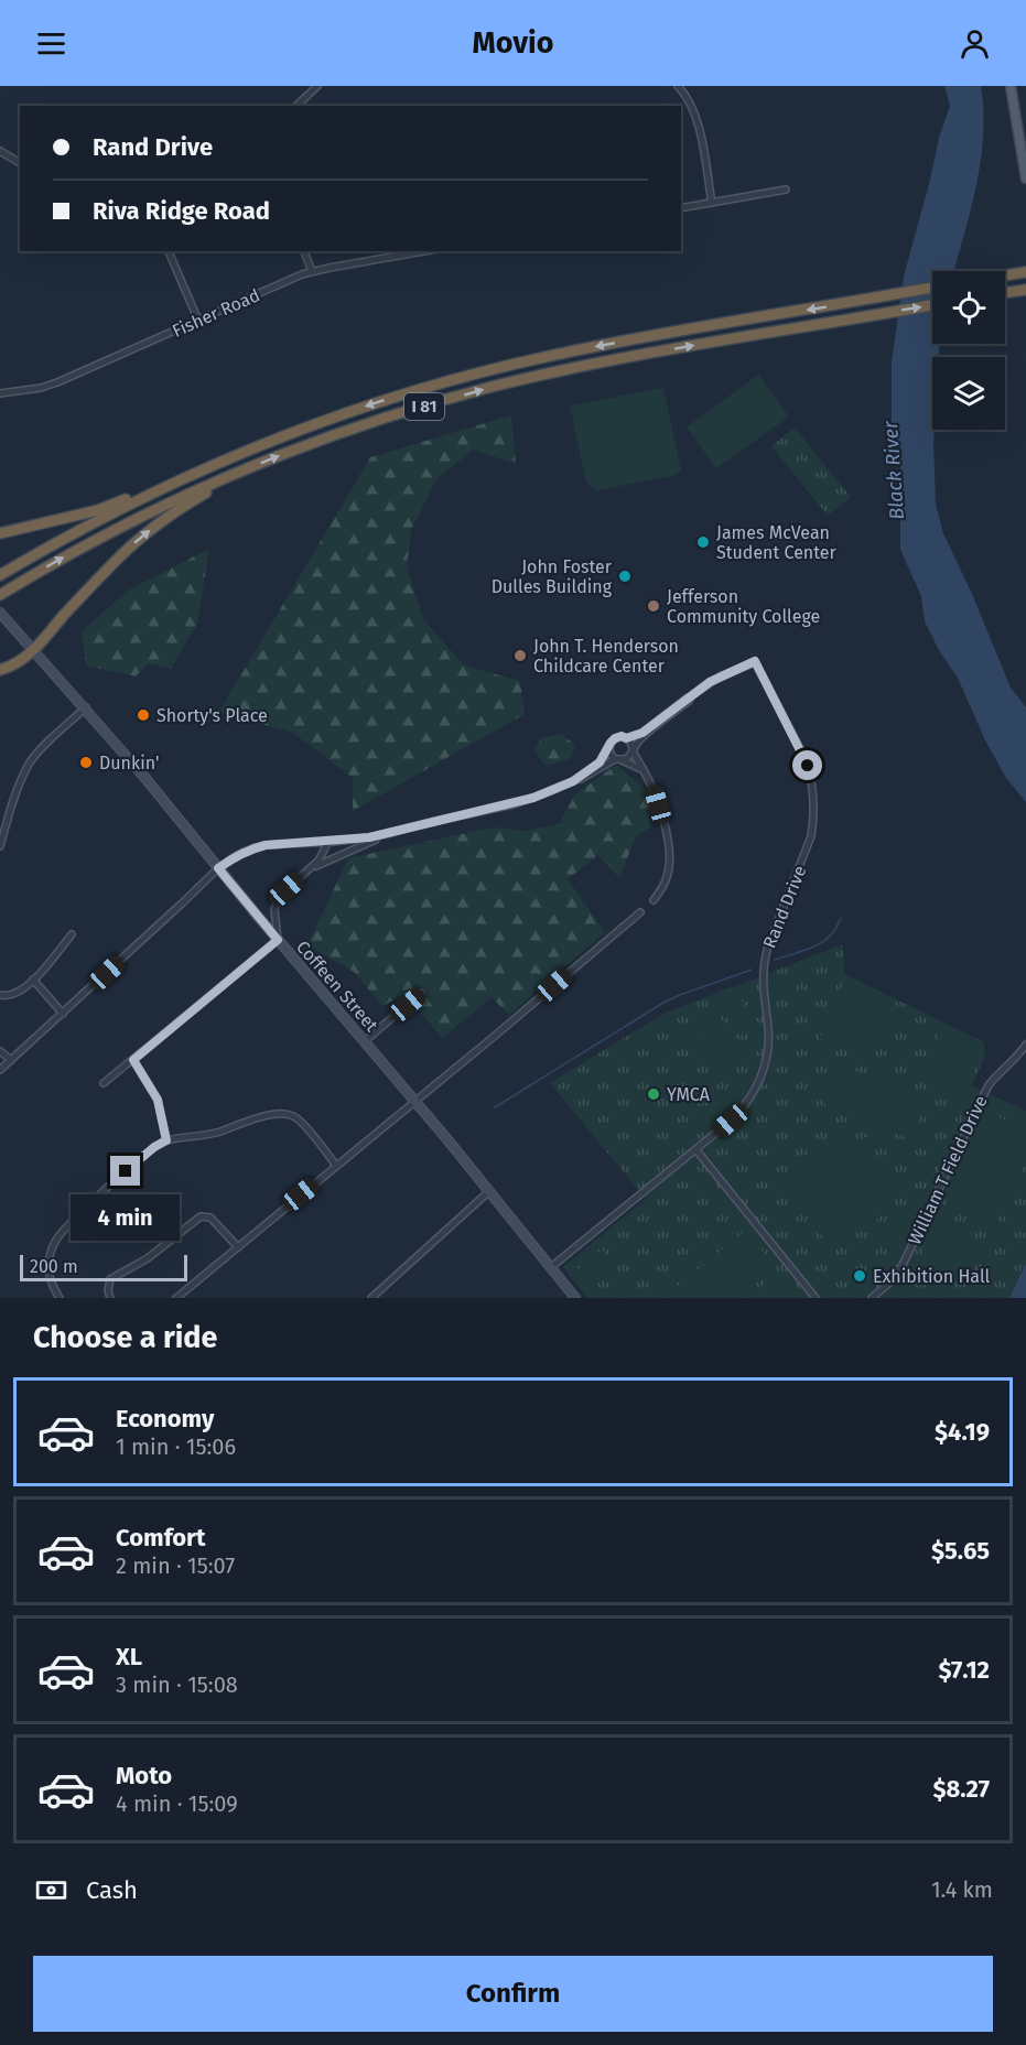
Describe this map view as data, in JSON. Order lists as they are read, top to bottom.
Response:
{
  "streets": {
    "highway": ["I 81"],
    "main road": ["Coffeen Street"],
    "street": ["Fisher Road", "Rand Drive", "William T Field Drive"]
  },
  "crossings": [
    ["Rand Drive", "Coffeen Street"]
  ],
  "water": ["Black River"],
  "places": [
    "James McVean Student Center",
    "John Foster Dulles Building",
    "Jefferson Community College",
    "John T. Henderson Childcare Center",
    "Shorty's Place",
    "Dunkin'",
    "YMCA",
    "Exhibition Hall"
  ],
  "scale_bar": "200 m",
  "page": {
    "header": "Movio",
    "banner": ["Rand Drive", "Riva Ridge Road"],
    "bubble": "4 min",
    "scale": "200 m",
    "heading": "Choose a ride",
    "list": [
      {
        "name": "Economy",
        "note": "1 min · 15:06",
        "value": "$4.19"
      },
      {
        "name": "Comfort",
        "note": "2 min · 15:07",
        "value": "$5.65"
      },
      {
        "name": "XL",
        "note": "3 min · 15:08",
        "value": "$7.12"
      },
      {
        "name": "Moto",
        "note": "4 min · 15:09",
        "value": "$8.27"
      }
    ],
    "pay": ["Cash", "1.4 km"],
    "buttons": "Confirm"
  }
}
